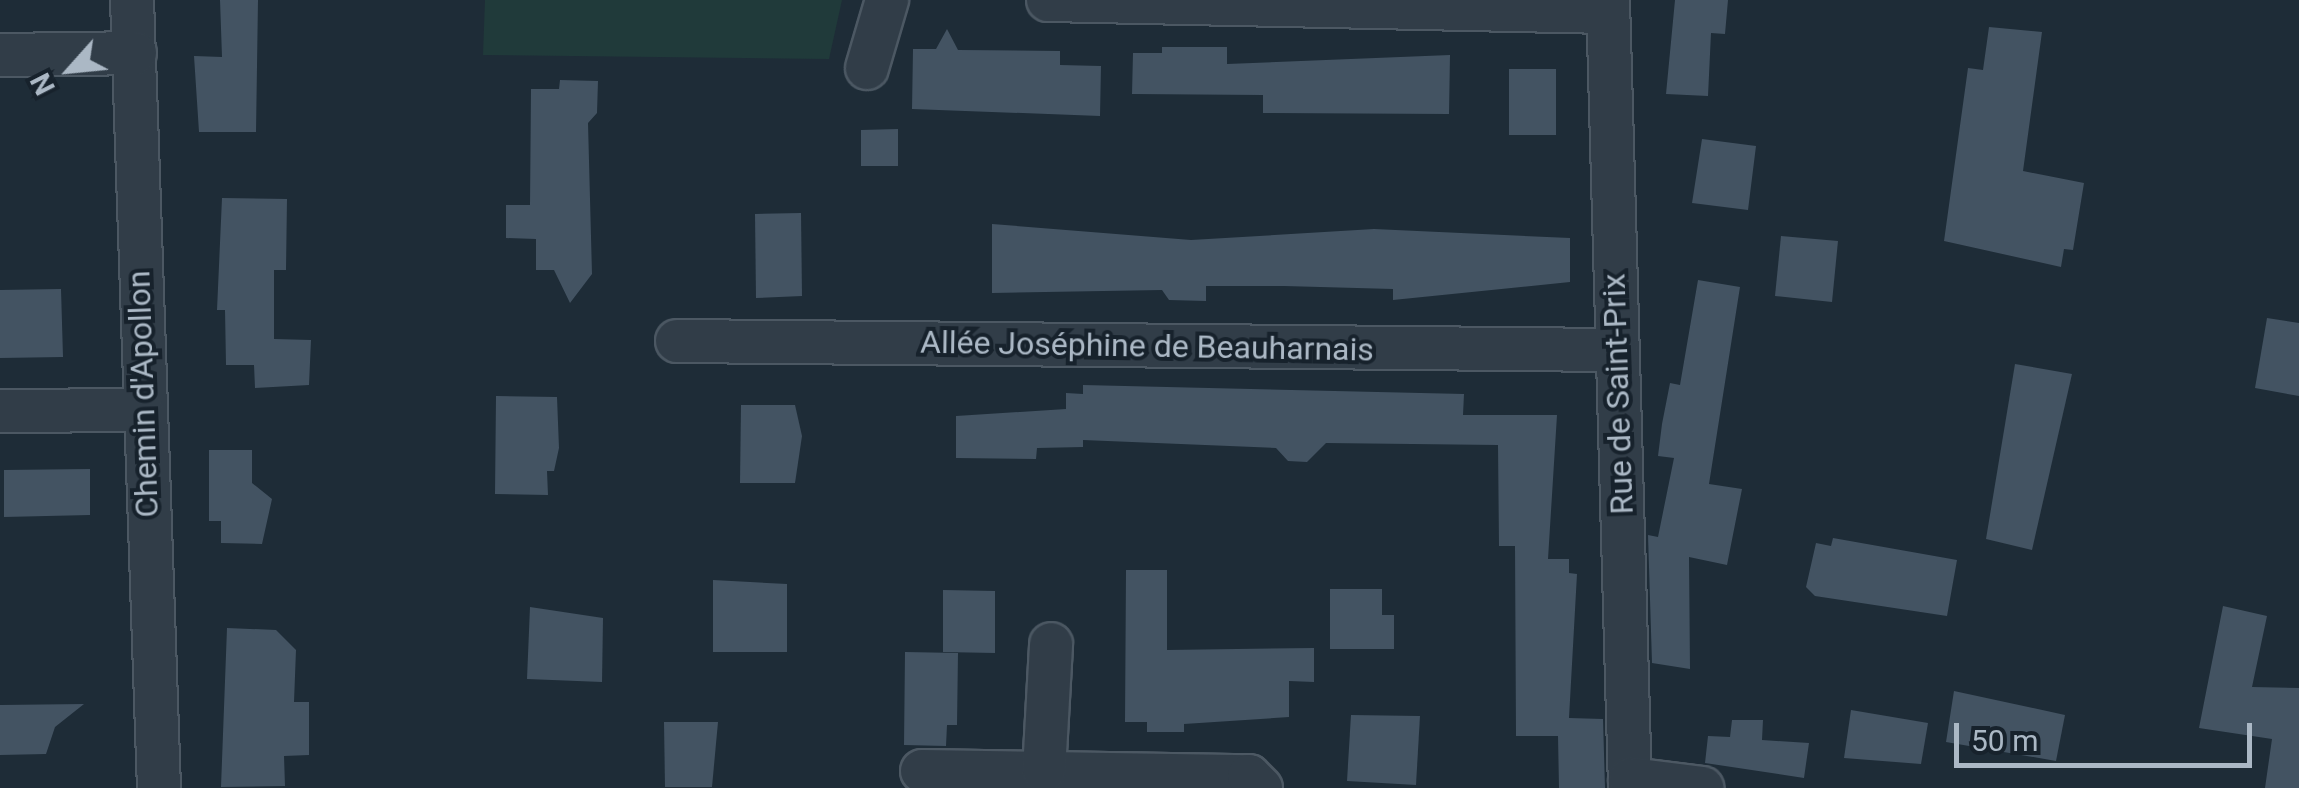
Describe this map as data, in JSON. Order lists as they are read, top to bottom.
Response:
{
  "streets": {
    "street": ["Allée Joséphine de Beauharnais", "Chemin d'Apollon", "Rue de Saint-Prix"]
  },
  "crossings": [
    ["Allée Joséphine de Beauharnais", "Rue de Saint-Prix"]
  ],
  "scale_bar": "50 m",
  "north": "bottom left"
}
